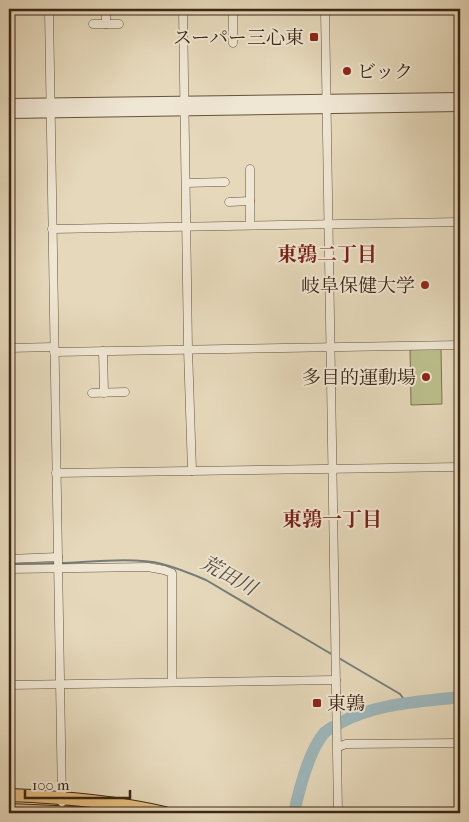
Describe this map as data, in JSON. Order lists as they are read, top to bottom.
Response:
{
  "districts": ["東鶉二丁目", "東鶉一丁目"],
  "water": ["荒田川"],
  "places": {
    "transit": ["スーパー三心東", "東鶉"],
    "other": ["ビック", "岐阜保健大学", "多目的運動場"]
  },
  "scale_bar": "100 m"
}
